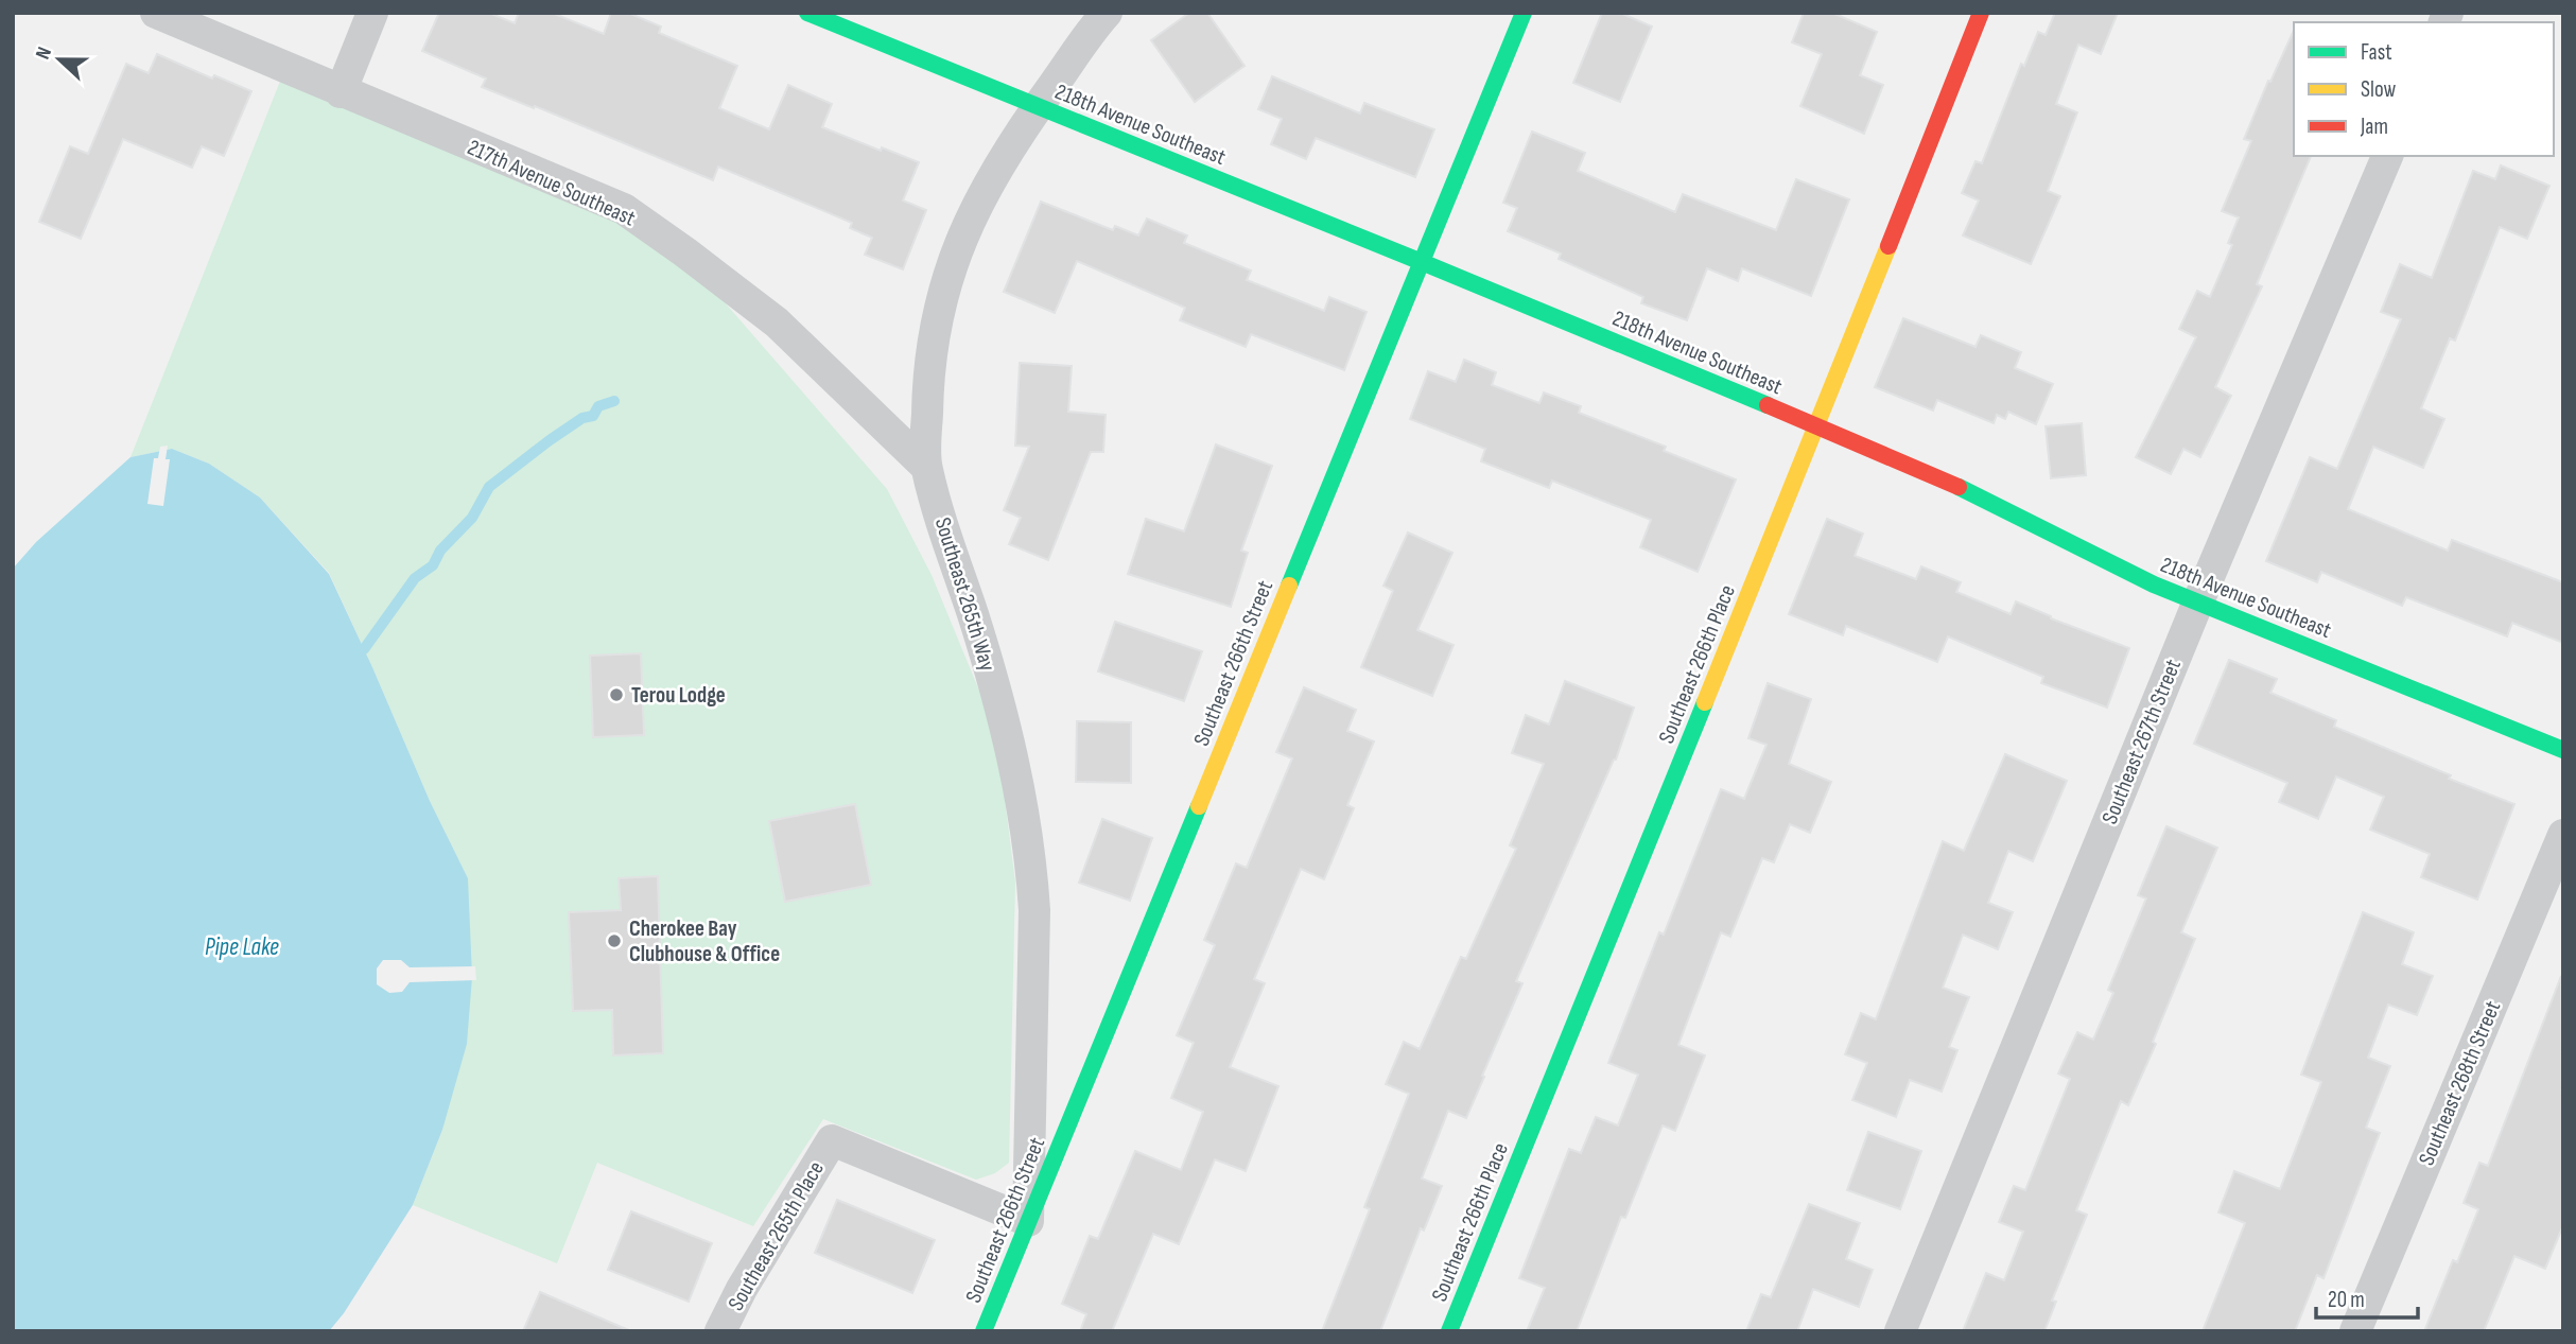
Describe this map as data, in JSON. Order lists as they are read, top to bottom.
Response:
{
  "streets": {
    "street": [
      "218th Avenue Southeast",
      "217th Avenue Southeast",
      "Southeast 265th Way",
      "Southeast 266th Street",
      "Southeast 266th Place",
      "Southeast 267th Street",
      "Southeast 268th Street",
      "Southeast 265th Place"
    ]
  },
  "crossings": [
    ["218th Avenue Southeast", "Southeast 265th Way"],
    ["218th Avenue Southeast", "Southeast 266th Street"],
    ["218th Avenue Southeast", "Southeast 266th Place"],
    ["218th Avenue Southeast", "Southeast 267th Street"],
    ["217th Avenue Southeast", "Southeast 265th Way"],
    ["Southeast 265th Way", "Southeast 266th Street"],
    ["Southeast 265th Way", "Southeast 265th Place"],
    ["Southeast 266th Street", "Southeast 265th Place"]
  ],
  "water": ["Pipe Lake"],
  "places": ["Terou Lodge", "Cherokee Bay Clubhouse & Office"],
  "legend": ["Fast", "Slow", "Jam"],
  "scale_bar": "20 m",
  "north": "left"
}
